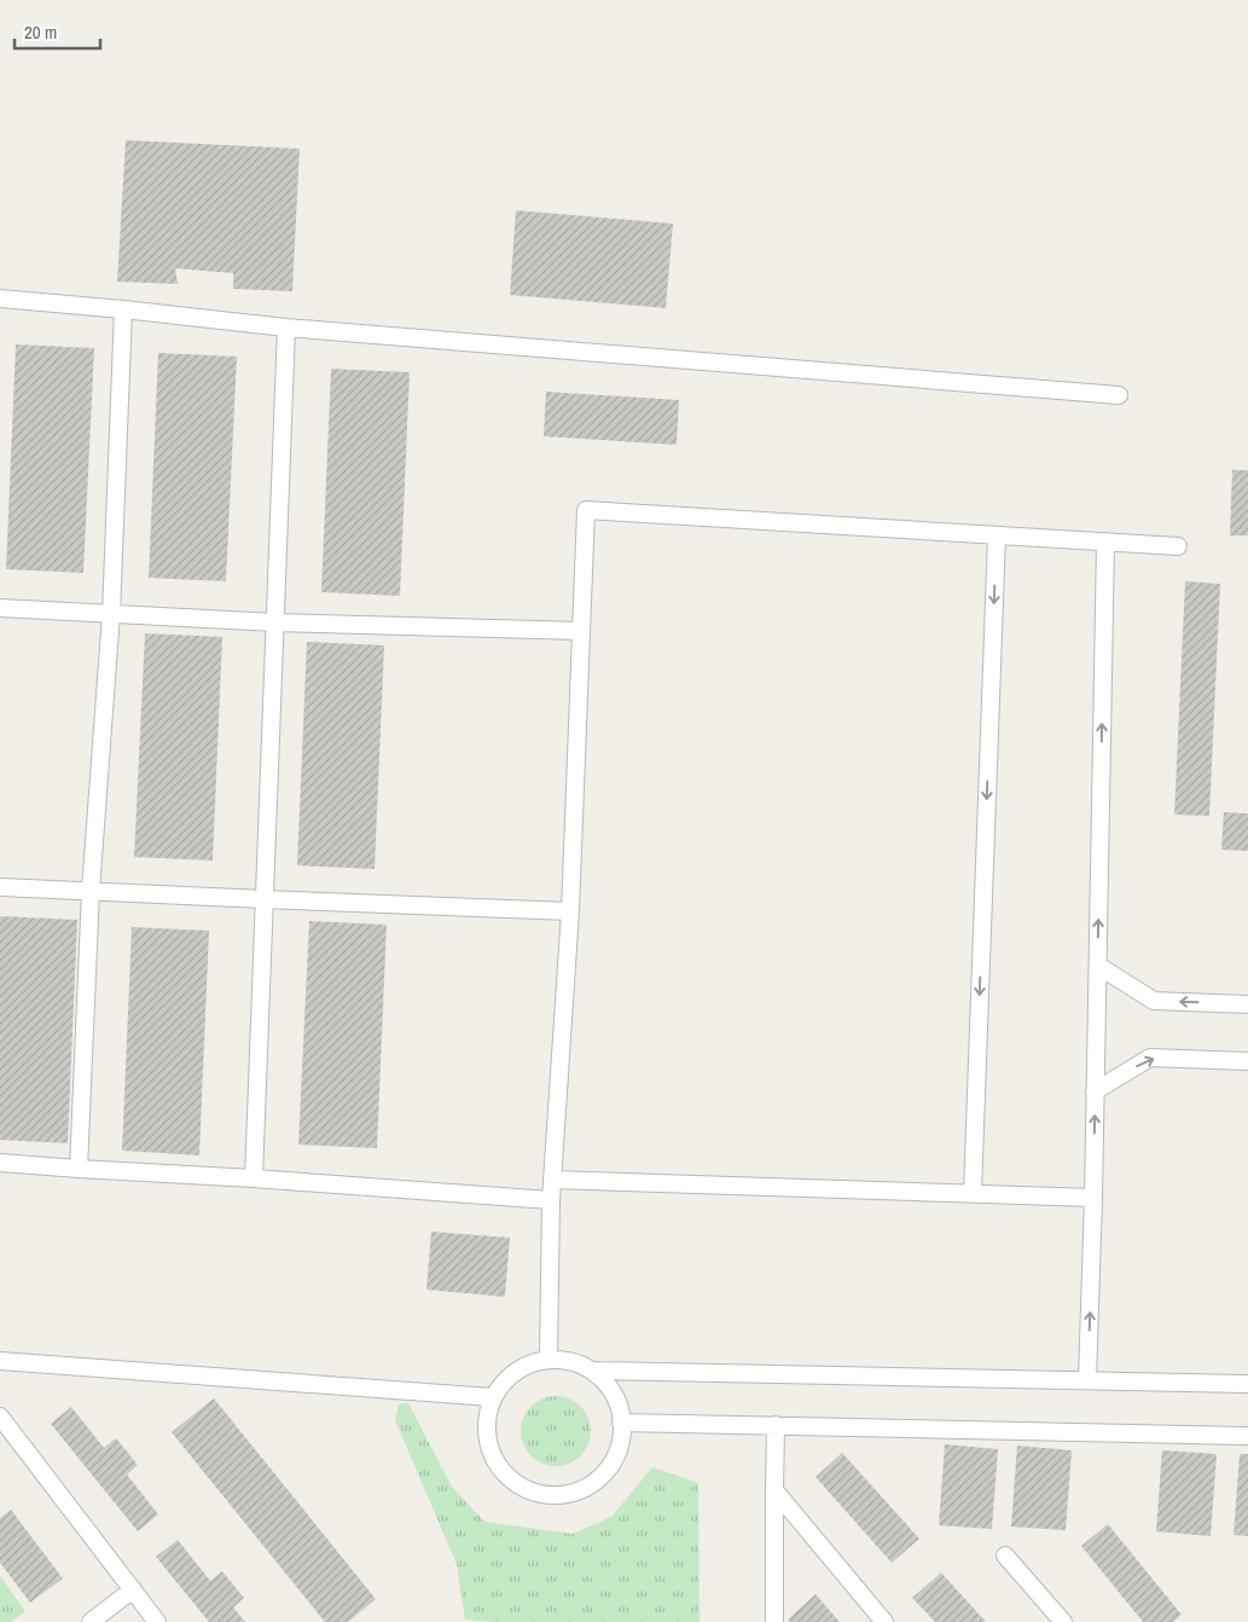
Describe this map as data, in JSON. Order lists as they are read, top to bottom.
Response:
{
  "scale_bar": "20 m"
}
